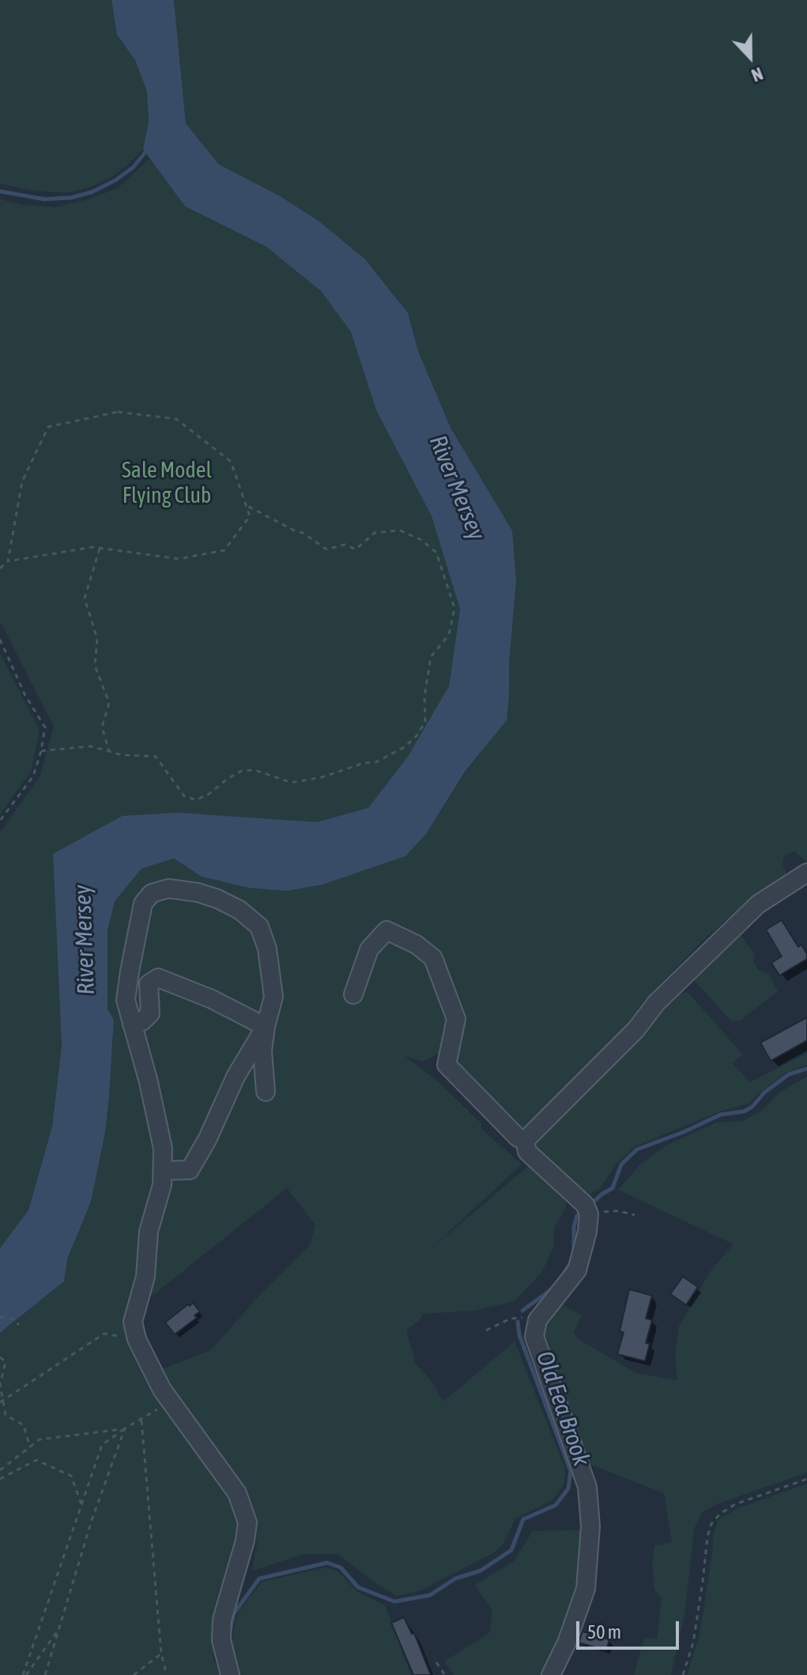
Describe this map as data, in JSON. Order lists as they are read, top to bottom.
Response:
{
  "water": ["River Mersey", "Old Eea Brook"],
  "parks": ["Sale Model Flying Club"],
  "scale_bar": "50 m",
  "north": "bottom"
}
